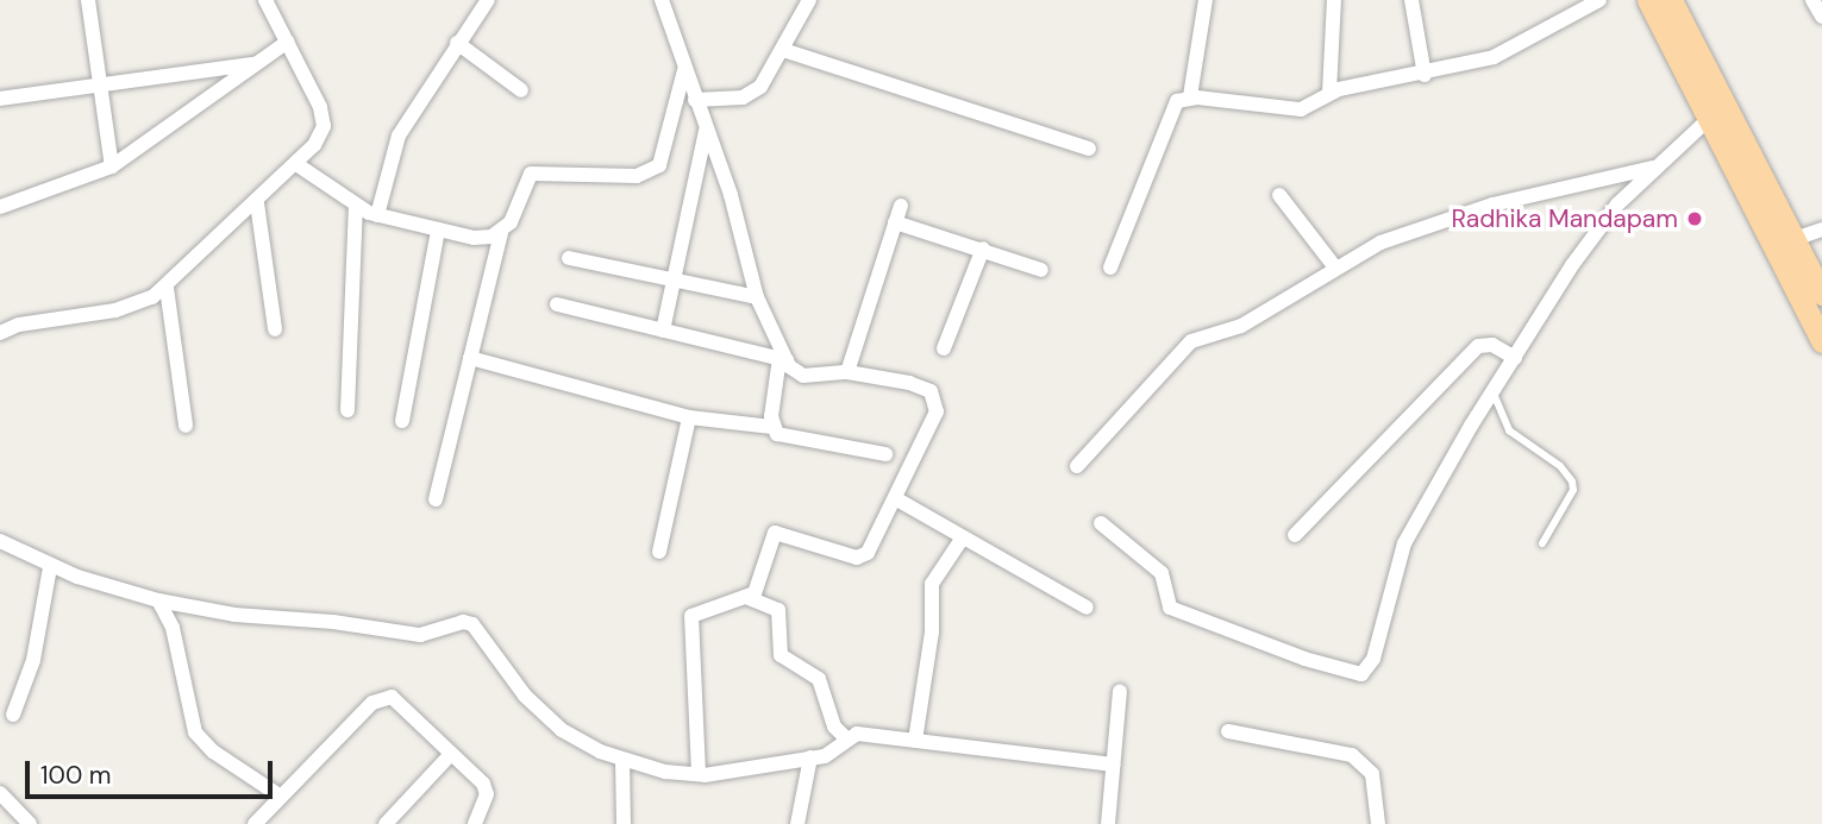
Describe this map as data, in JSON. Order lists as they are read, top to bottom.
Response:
{
  "places": ["Radhika Mandapam"],
  "scale_bar": "100 m"
}
